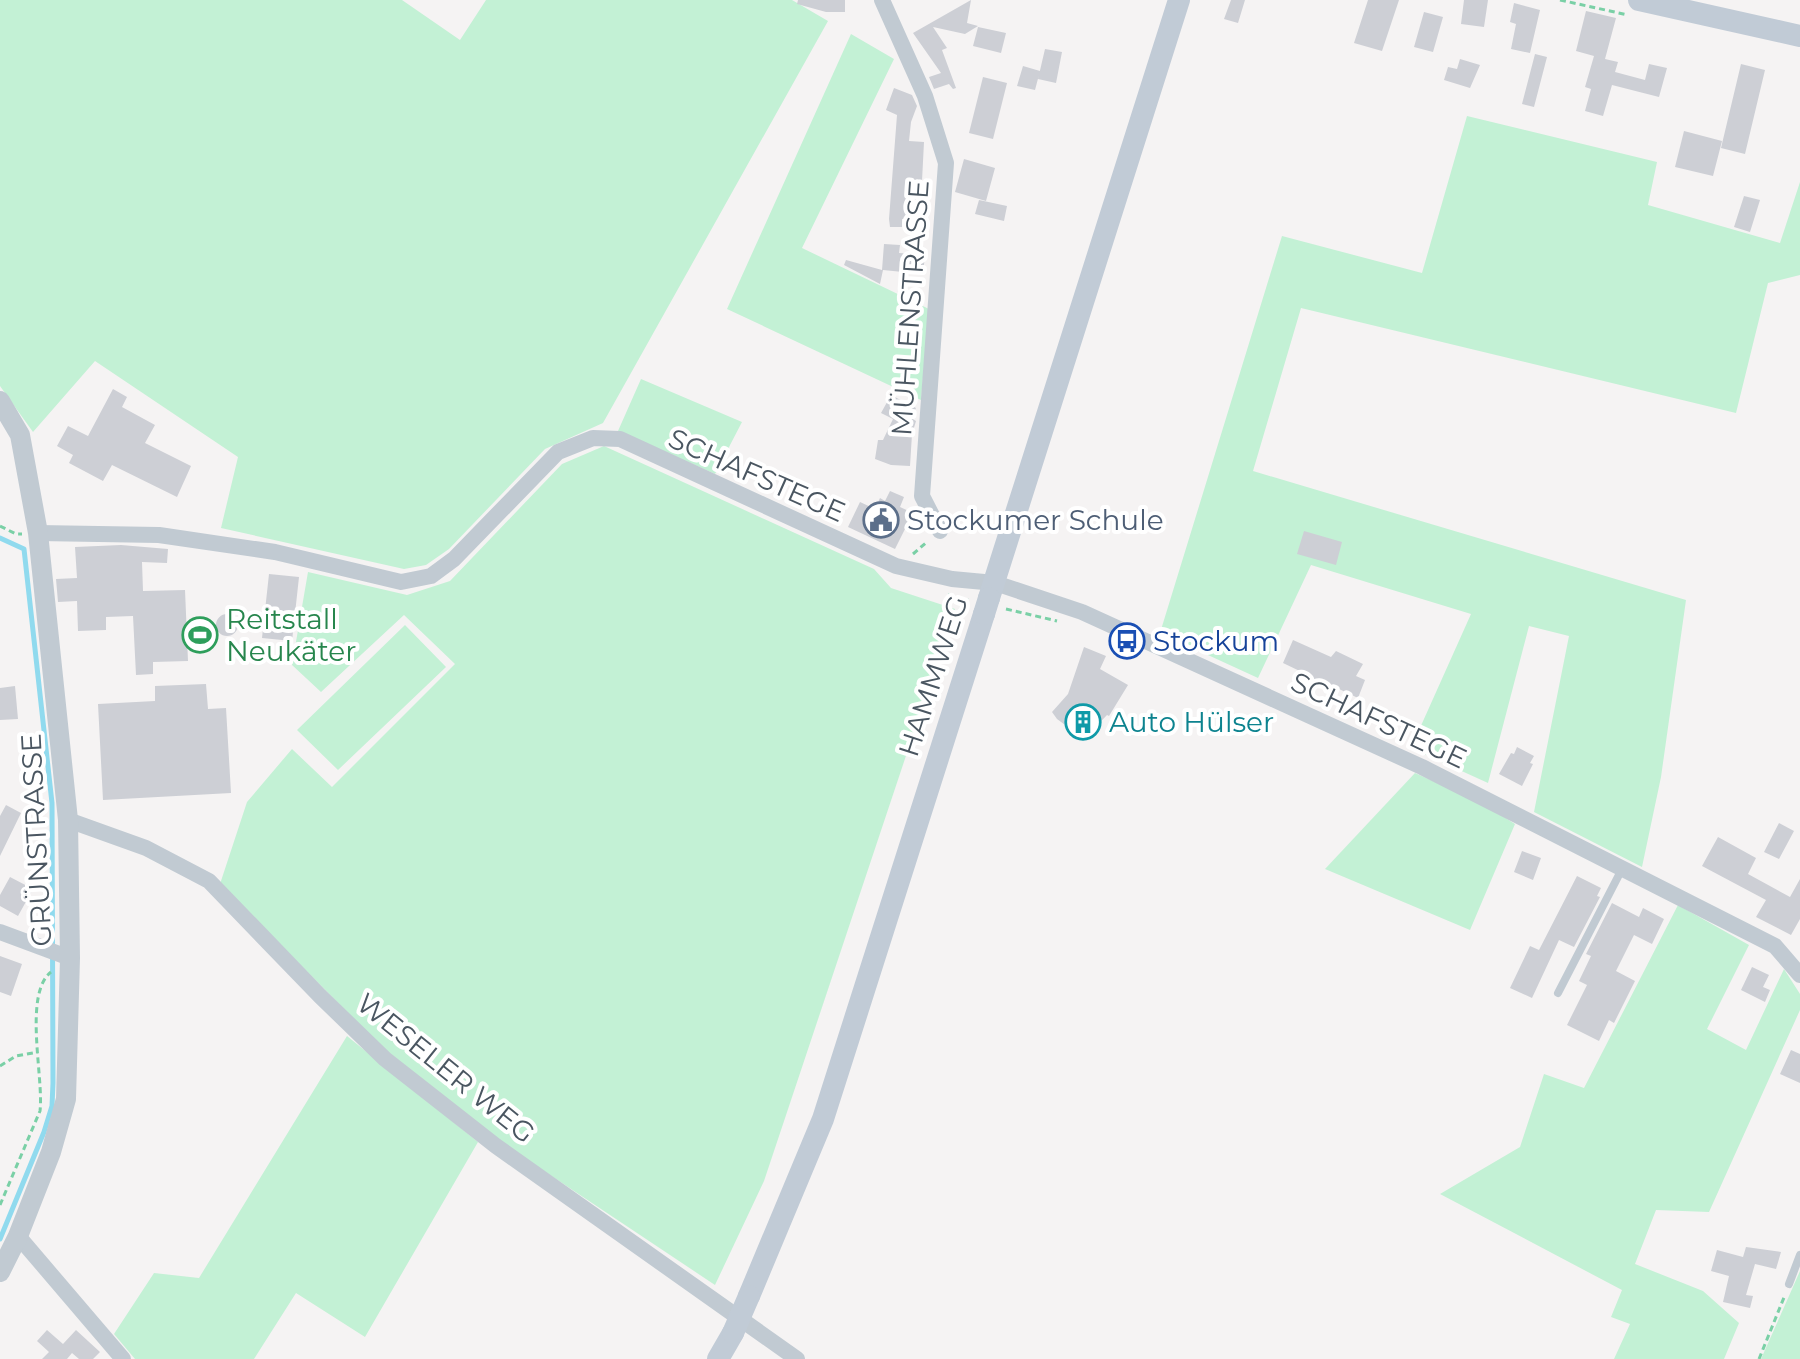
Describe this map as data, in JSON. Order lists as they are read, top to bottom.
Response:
{
  "streets": {
    "main road": ["HAMMWEG"],
    "street": [
      "MÜHLENSTRASSE",
      "SCHAFSTEGE",
      "GRÜNSTRASSE",
      "WESELER WEG"
    ]
  },
  "crossings": [
    ["SCHAFSTEGE", "HAMMWEG"],
    ["SCHAFSTEGE", "GRÜNSTRASSE"],
    ["GRÜNSTRASSE", "WESELER WEG"]
  ],
  "places": {
    "public building": ["Stockumer Schule"],
    "sports": ["Reitstall Neukäter"],
    "bus stop": ["Stockum"],
    "building": ["Auto Hülser"]
  }
}
